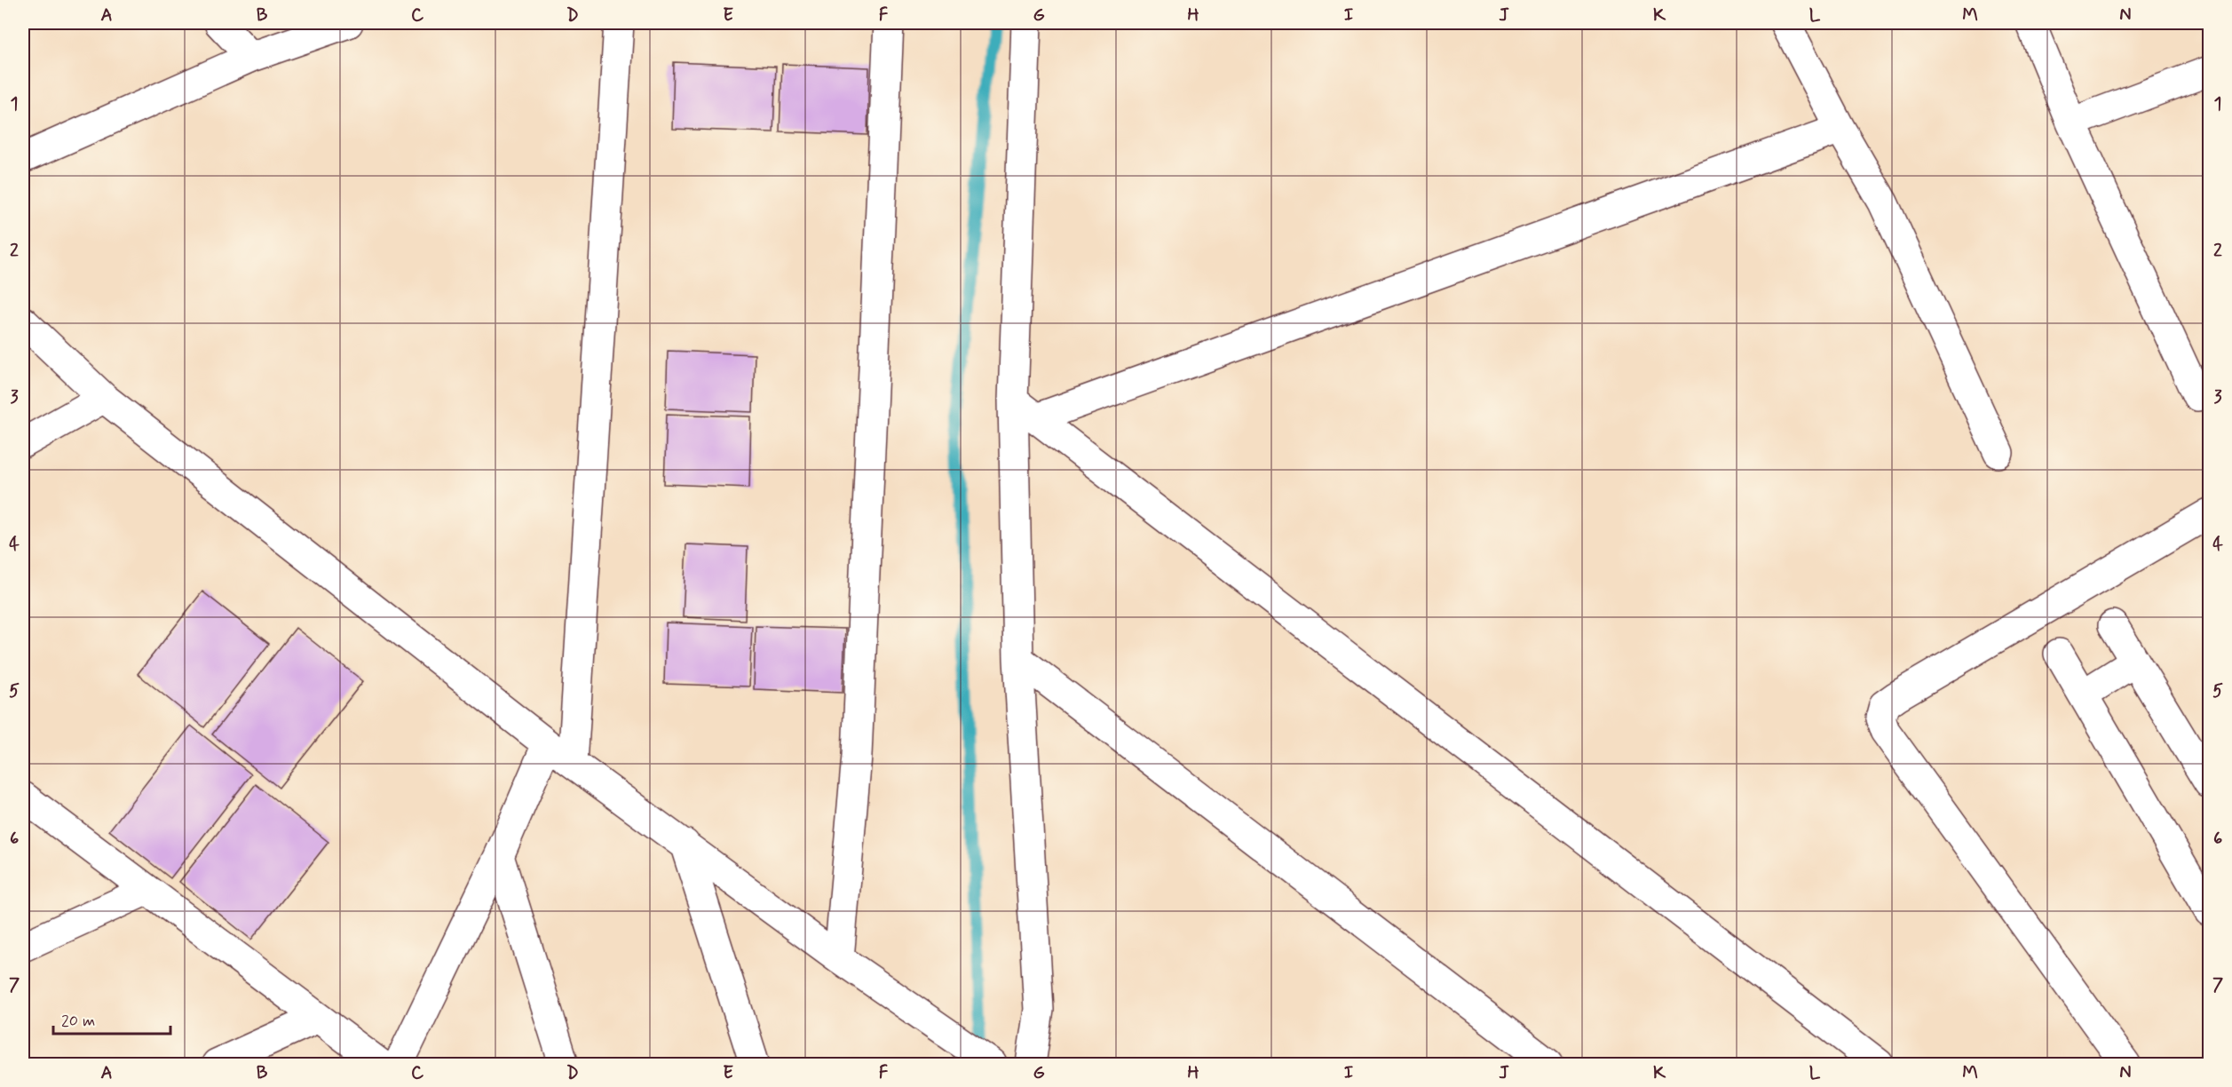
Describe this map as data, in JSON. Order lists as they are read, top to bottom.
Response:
{
  "scale_bar": "20 m",
  "grid": {
    "columns": [
      "A",
      "B",
      "C",
      "D",
      "E",
      "F",
      "G",
      "H",
      "I",
      "J",
      "K",
      "L",
      "M",
      "N"
    ],
    "rows": [
      "1",
      "2",
      "3",
      "4",
      "5",
      "6",
      "7"
    ]
  }
}
